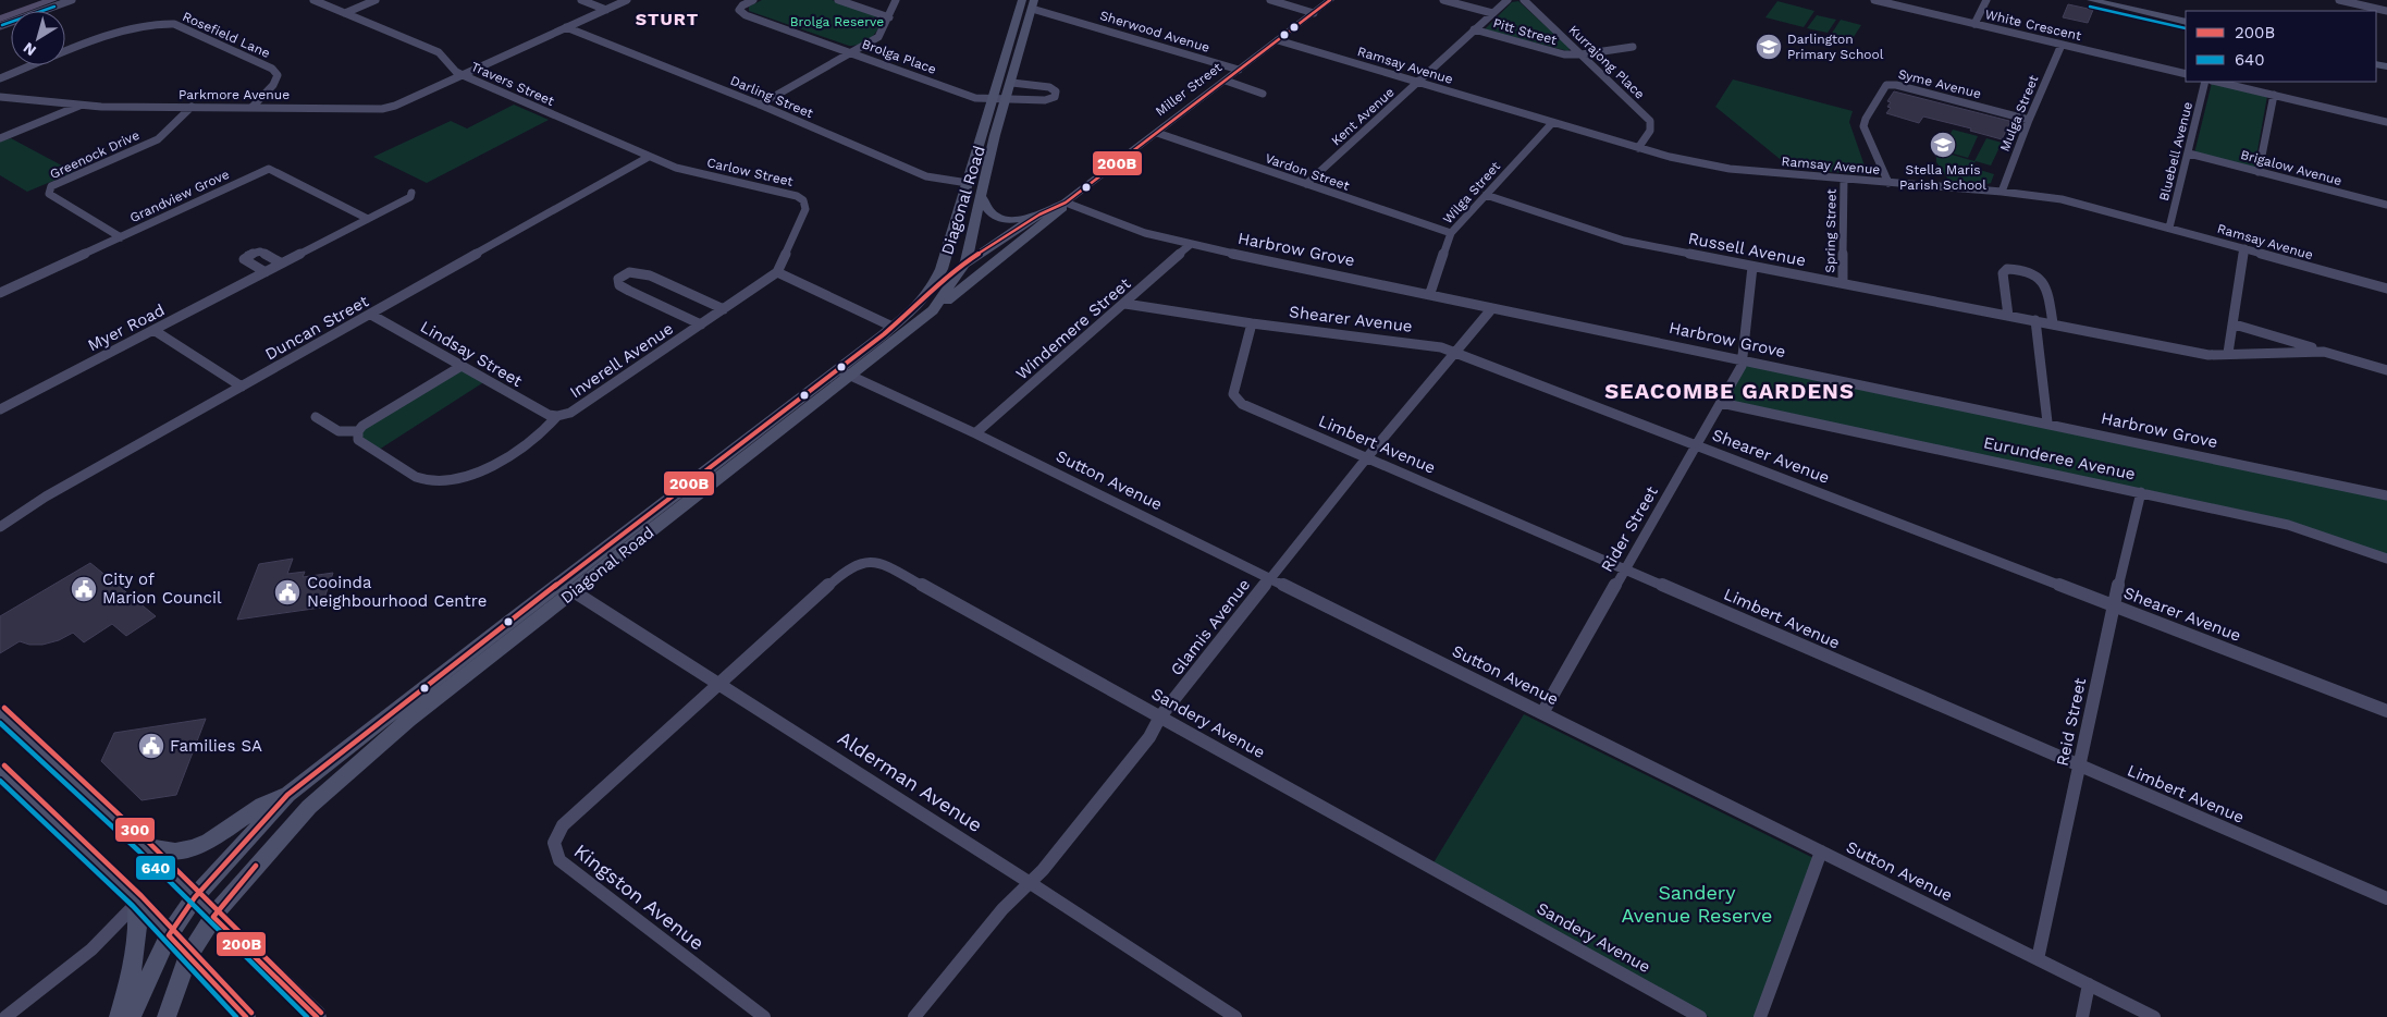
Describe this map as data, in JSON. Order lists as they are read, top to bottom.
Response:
{
  "streets": {
    "main road": ["Miller Street", "Diagonal Road"],
    "street": [
      "White Crescent",
      "Sherwood Avenue",
      "Pitt Street",
      "Rosefield Lane",
      "Brolga Place",
      "Kurrajong Place",
      "Ramsay Avenue",
      "Travers Street",
      "Syme Avenue",
      "Parkmore Avenue",
      "Darling Street",
      "Mulga Street",
      "Kent Avenue",
      "Bluebell Avenue",
      "Greenock Drive",
      "Brigalow Avenue",
      "Carlow Street",
      "Vardon Street",
      "Wilga Street",
      "Grandview Grove",
      "Spring Street",
      "Harbrow Grove",
      "Russell Avenue",
      "Shearer Avenue",
      "Myer Road",
      "Duncan Street",
      "Windemere Street",
      "Lindsay Street",
      "Inverell Avenue",
      "Limbert Avenue",
      "Eurunderee Avenue",
      "Sutton Avenue",
      "Rider Street",
      "Glamis Avenue",
      "Reid Street",
      "Sandery Avenue",
      "Alderman Avenue",
      "Kingston Avenue"
    ]
  },
  "crossings": [
    ["White Crescent", "Mulga Street"],
    ["Sherwood Avenue", "Miller Street"],
    ["Sherwood Avenue", "Diagonal Road"],
    ["Pitt Street", "Kurrajong Place"],
    ["Pitt Street", "Kent Avenue"],
    ["Rosefield Lane", "Parkmore Avenue"],
    ["Brolga Place", "Diagonal Road"],
    ["Kurrajong Place", "Ramsay Avenue"],
    ["Ramsay Avenue", "Syme Avenue"],
    ["Ramsay Avenue", "Miller Street"],
    ["Ramsay Avenue", "Mulga Street"],
    ["Ramsay Avenue", "Kent Avenue"],
    ["Ramsay Avenue", "Bluebell Avenue"],
    ["Ramsay Avenue", "Wilga Street"],
    ["Ramsay Avenue", "Spring Street"],
    ["Travers Street", "Parkmore Avenue"],
    ["Travers Street", "Carlow Street"],
    ["Travers Street", "Duncan Street"],
    ["Syme Avenue", "Mulga Street"],
    ["Miller Street", "Vardon Street"],
    ["Miller Street", "Diagonal Road"],
    ["Miller Street", "Harbrow Grove"],
    ["Parkmore Avenue", "Darling Street"],
    ["Parkmore Avenue", "Greenock Drive"],
    ["Darling Street", "Diagonal Road"],
    ["Kent Avenue", "Vardon Street"],
    ["Bluebell Avenue", "Brigalow Avenue"],
    ["Greenock Drive", "Grandview Grove"],
    ["Carlow Street", "Duncan Street"],
    ["Carlow Street", "Inverell Avenue"],
    ["Vardon Street", "Wilga Street"],
    ["Wilga Street", "Harbrow Grove"],
    ["Wilga Street", "Russell Avenue"],
    ["Grandview Grove", "Myer Road"],
    ["Diagonal Road", "Sutton Avenue"],
    ["Diagonal Road", "Alderman Avenue"],
    ["Spring Street", "Russell Avenue"],
    ["Harbrow Grove", "Windemere Street"],
    ["Harbrow Grove", "Rider Street"],
    ["Harbrow Grove", "Glamis Avenue"],
    ["Russell Avenue", "Rider Street"],
    ["Shearer Avenue", "Windemere Street"],
    ["Shearer Avenue", "Limbert Avenue"],
    ["Shearer Avenue", "Rider Street"],
    ["Shearer Avenue", "Glamis Avenue"],
    ["Shearer Avenue", "Reid Street"],
    ["Duncan Street", "Lindsay Street"],
    ["Windemere Street", "Sutton Avenue"],
    ["Lindsay Street", "Inverell Avenue"],
    ["Limbert Avenue", "Rider Street"],
    ["Limbert Avenue", "Glamis Avenue"],
    ["Limbert Avenue", "Reid Street"],
    ["Eurunderee Avenue", "Rider Street"],
    ["Eurunderee Avenue", "Reid Street"],
    ["Sutton Avenue", "Rider Street"],
    ["Sutton Avenue", "Glamis Avenue"],
    ["Sutton Avenue", "Reid Street"],
    ["Glamis Avenue", "Sandery Avenue"],
    ["Glamis Avenue", "Alderman Avenue"],
    ["Sandery Avenue", "Alderman Avenue"],
    ["Sandery Avenue", "Kingston Avenue"],
    ["Alderman Avenue", "Kingston Avenue"]
  ],
  "districts": ["STURT", "SEACOMBE GARDENS"],
  "parks": ["Brolga Reserve", "Sandery Avenue Reserve"],
  "places": {
    "school or university": ["Darlington Primary School", "Stella Maris Parish School"],
    "public building": ["City of Marion Council", "Cooinda Neighbourhood Centre", "Families SA"]
  },
  "lines": ["transit line 200B", "transit line 640", "transit line 300"],
  "legend": ["200B", "640"],
  "north": "bottom left"
}
